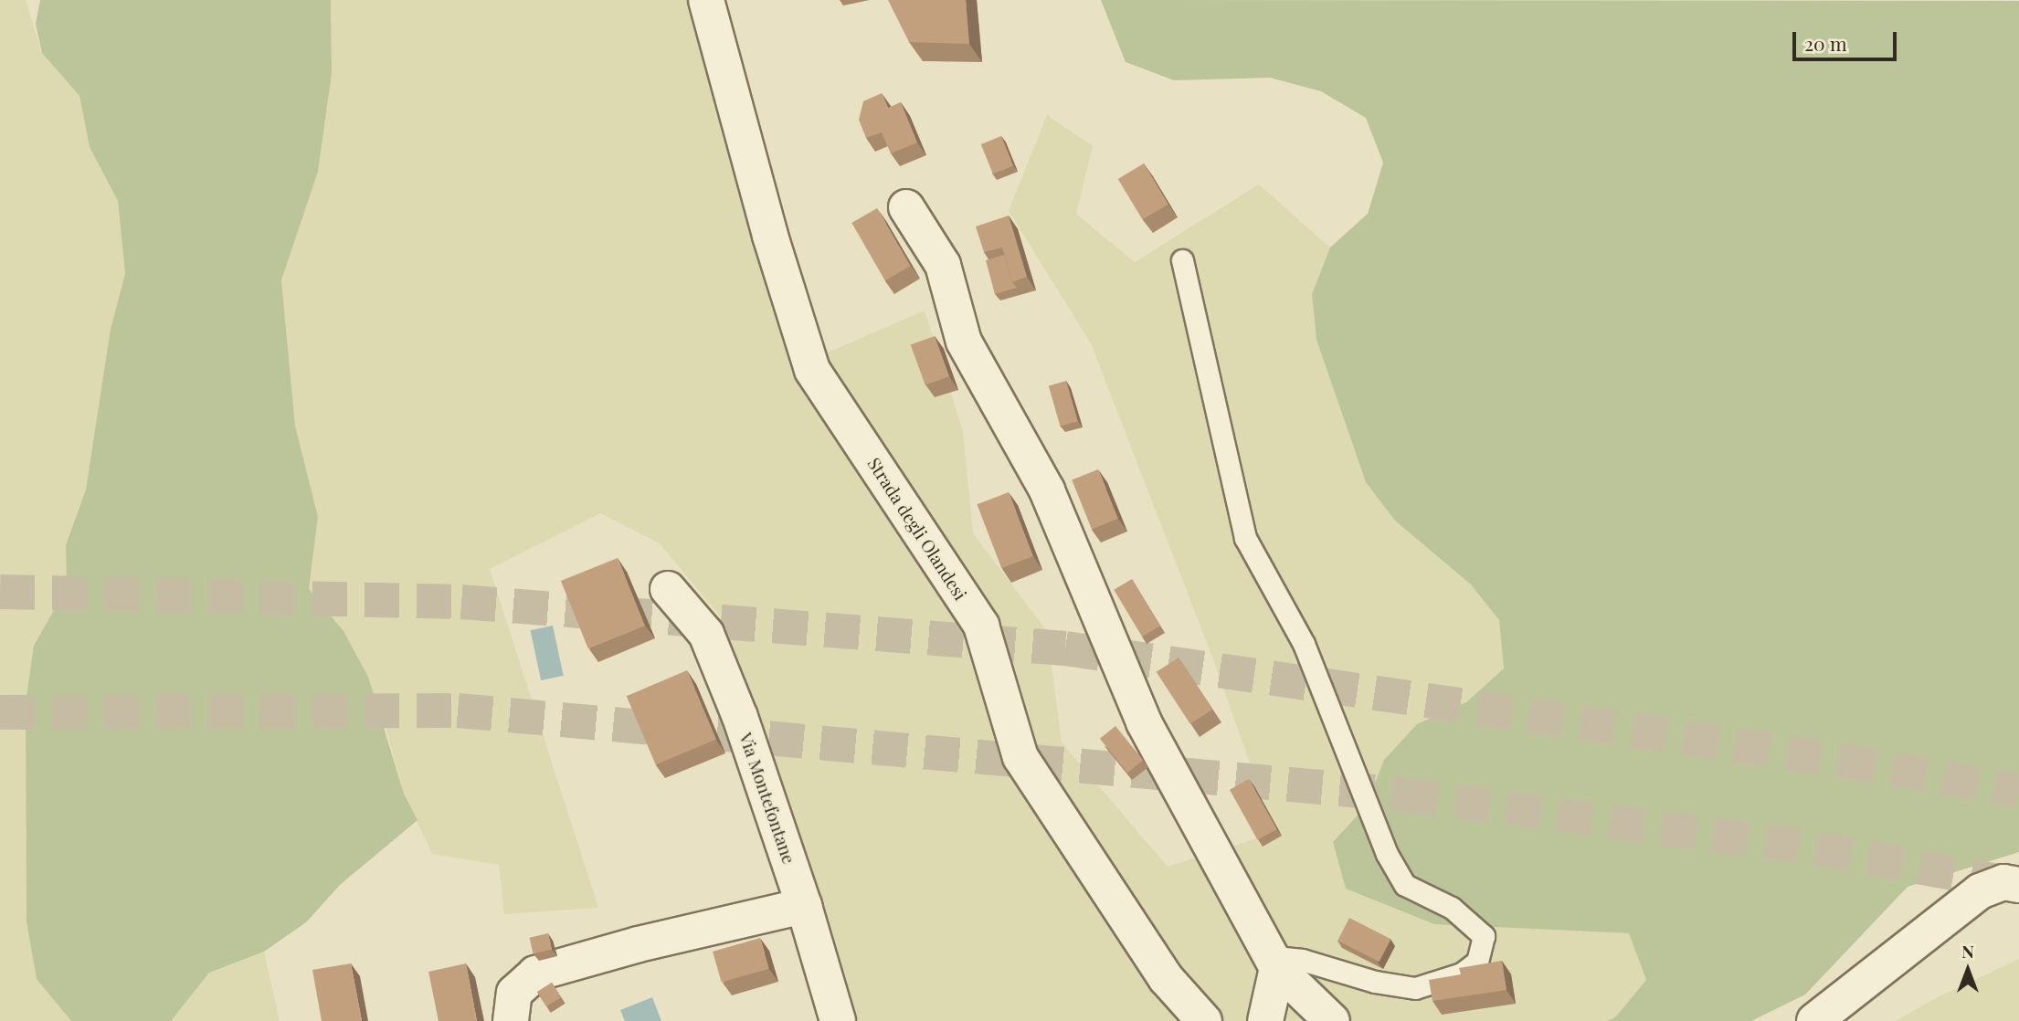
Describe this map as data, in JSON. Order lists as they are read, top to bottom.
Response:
{
  "streets": {
    "street": ["Strada degli Olandesi", "Via Montefontane"]
  },
  "scale_bar": "20 m",
  "north": "top"
}
